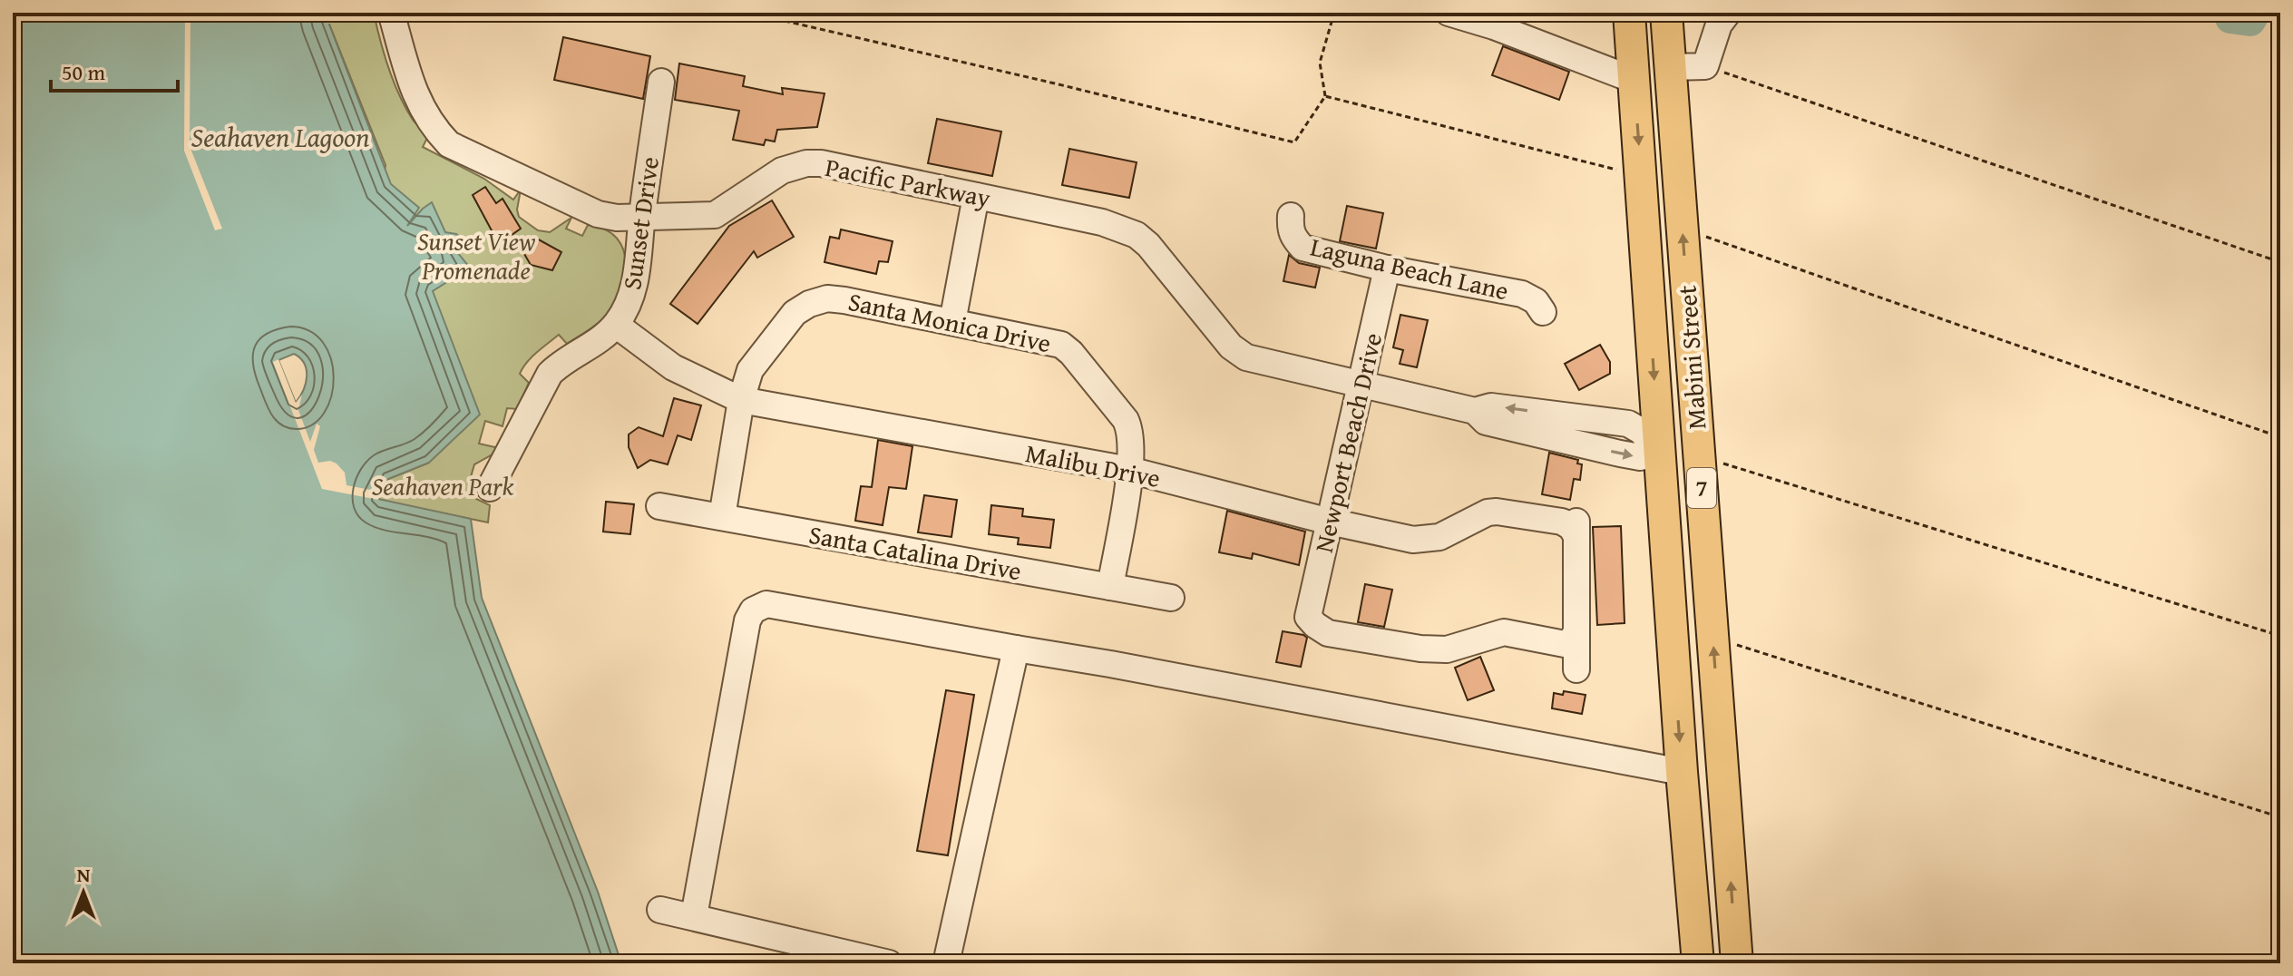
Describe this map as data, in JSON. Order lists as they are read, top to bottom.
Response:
{
  "streets": {
    "main road": ["Mabini Street", "7"],
    "street": [
      "Pacific Parkway",
      "Sunset Drive",
      "Laguna Beach Lane",
      "Santa Monica Drive",
      "Newport Beach Drive",
      "Malibu Drive",
      "Santa Catalina Drive"
    ]
  },
  "crossings": [
    ["Pacific Parkway", "Sunset Drive"],
    ["Pacific Parkway", "Mabini Street"],
    ["Pacific Parkway", "Newport Beach Drive"],
    ["Sunset Drive", "Malibu Drive"],
    ["Laguna Beach Lane", "Newport Beach Drive"],
    ["Santa Monica Drive", "Malibu Drive"],
    ["Santa Monica Drive", "Santa Catalina Drive"],
    ["Newport Beach Drive", "Malibu Drive"]
  ],
  "water": ["Seahaven Lagoon"],
  "parks": ["Sunset View Promenade", "Seahaven Park"],
  "scale_bar": "50 m",
  "north": "top"
}
